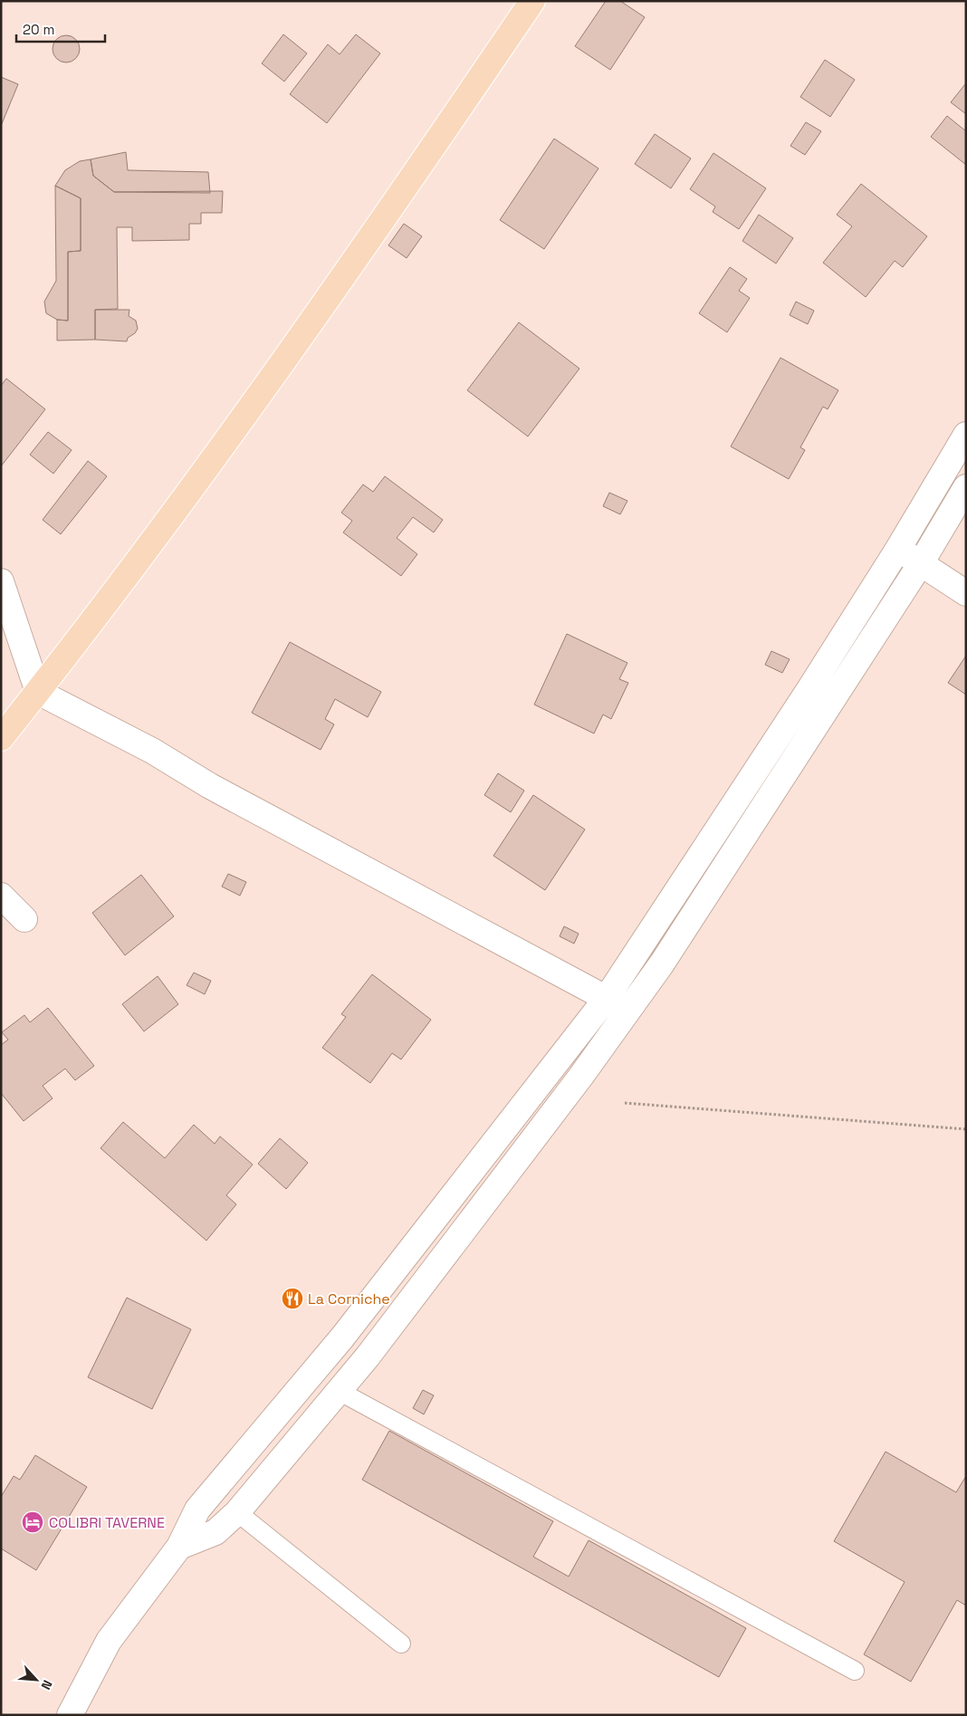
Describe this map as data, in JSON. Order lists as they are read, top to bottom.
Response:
{
  "places": {
    "restaurant": ["La Corniche"],
    "hotel": ["COLIBRI TAVERNE"]
  },
  "scale_bar": "20 m",
  "north": "bottom right"
}
